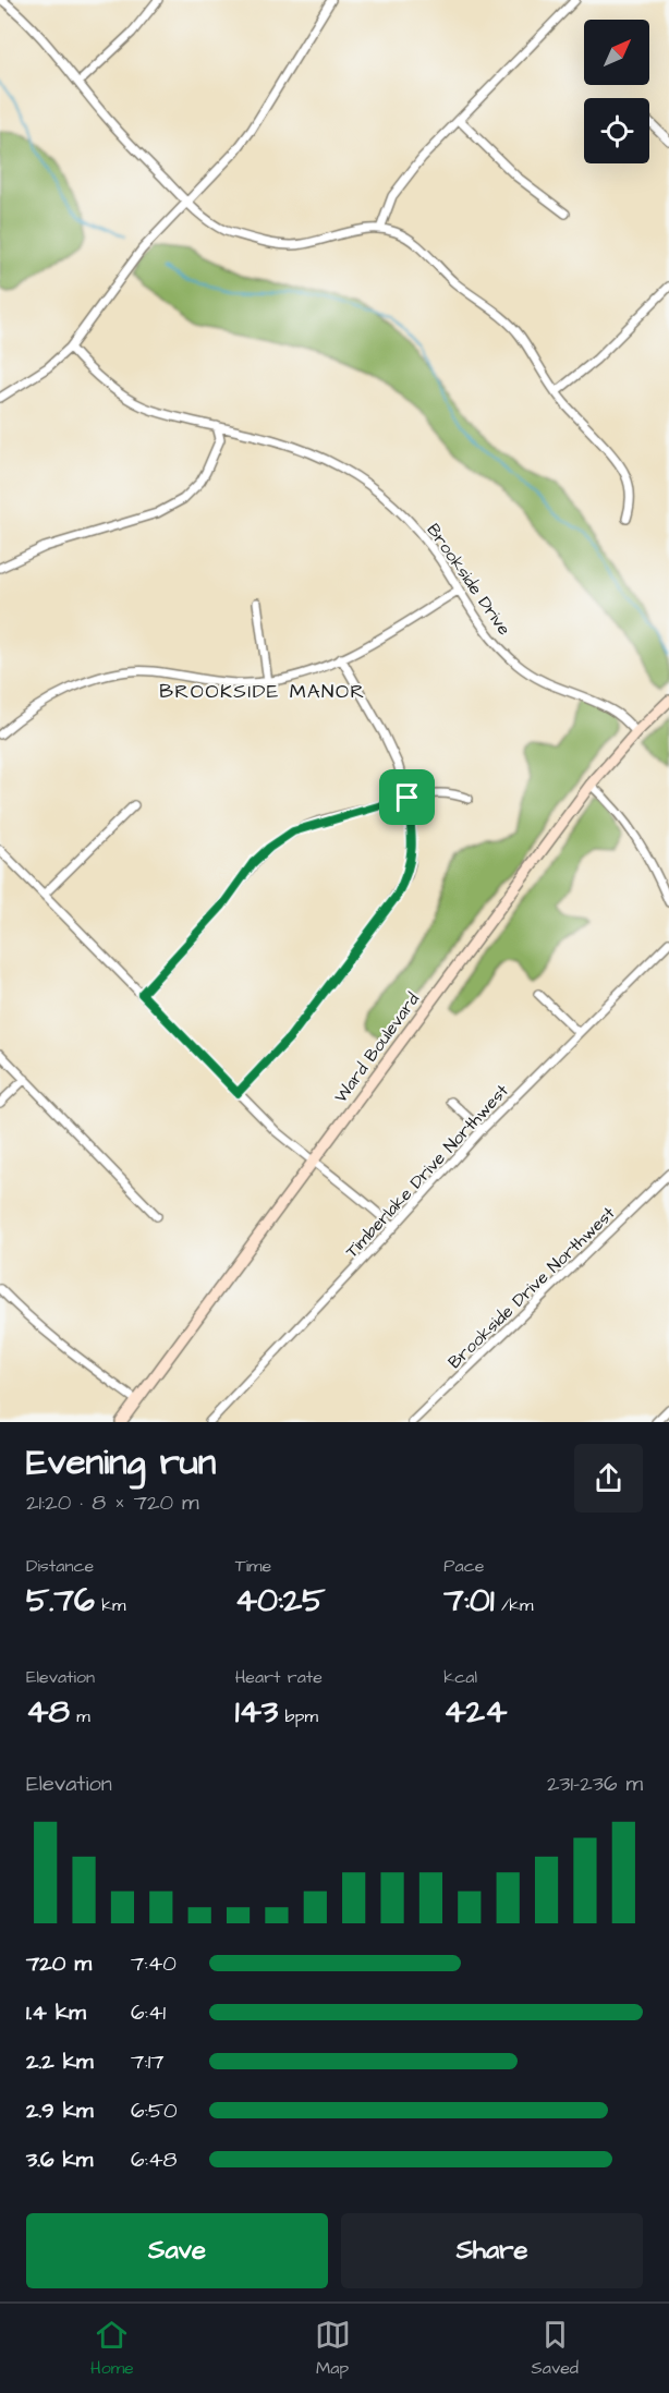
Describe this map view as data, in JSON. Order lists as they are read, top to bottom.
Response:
{
  "streets": {
    "main road": ["Ward Boulevard"],
    "street": ["Brookside Drive", "Timberlake Drive Northwest", "Brookside Drive Northwest"]
  },
  "crossings": [
    ["Brookside Drive", "Ward Boulevard"]
  ],
  "districts": ["BROOKSIDE MANOR"],
  "north": "top right",
  "page": {
    "heading": ["Evening run", "21:20 · 8 × 720 m"],
    "stats": [
      ["Distance", "5.76 km"],
      ["Time", "40:25"],
      ["Pace", "7:01 /km"],
      ["Elevation", "48 m"],
      ["Heart rate", "143 bpm"],
      ["kcal", "424"]
    ],
    "chart": ["Elevation", "231–236 m"],
    "list": [
      {
        "name": "720 m",
        "note": "7:40"
      },
      {
        "name": "1.4 km",
        "note": "6:41"
      },
      {
        "name": "2.2 km",
        "note": "7:17"
      },
      {
        "name": "2.9 km",
        "note": "6:50"
      },
      {
        "name": "3.6 km",
        "note": "6:48"
      }
    ],
    "buttons": ["Save", "Share"],
    "tabs": ["Home", "Map", "Saved"]
  }
}
